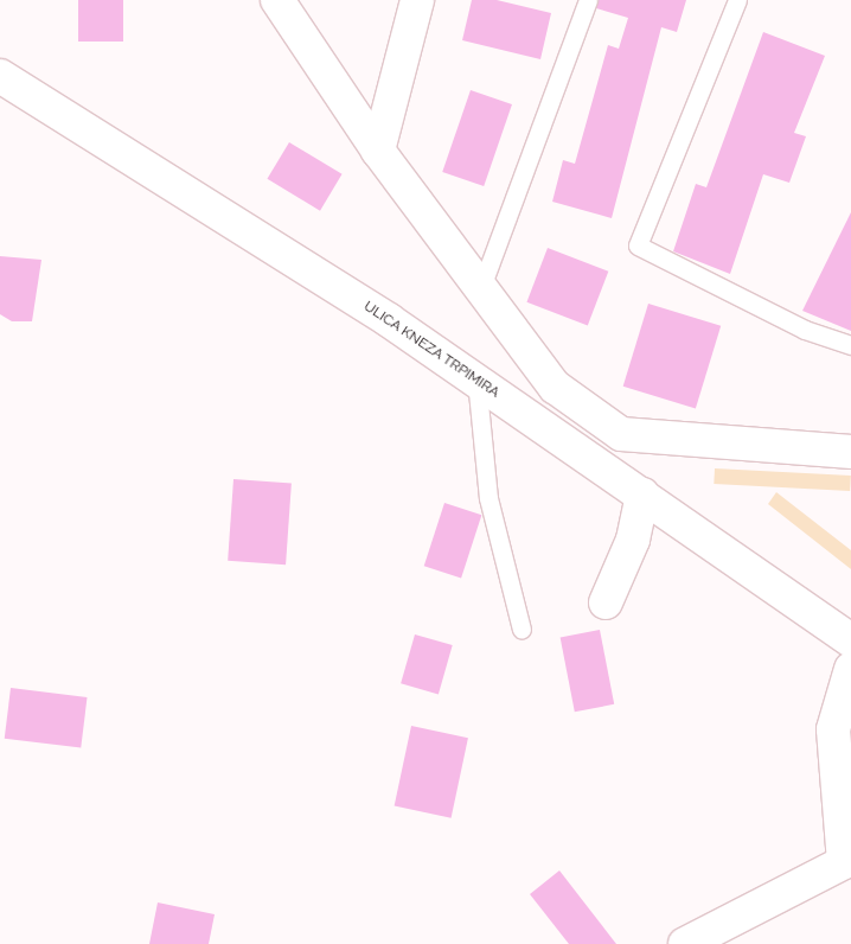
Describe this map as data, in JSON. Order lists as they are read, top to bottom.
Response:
{
  "streets": {
    "street": ["ULICA KNEZA TRPIMIRA"]
  }
}
